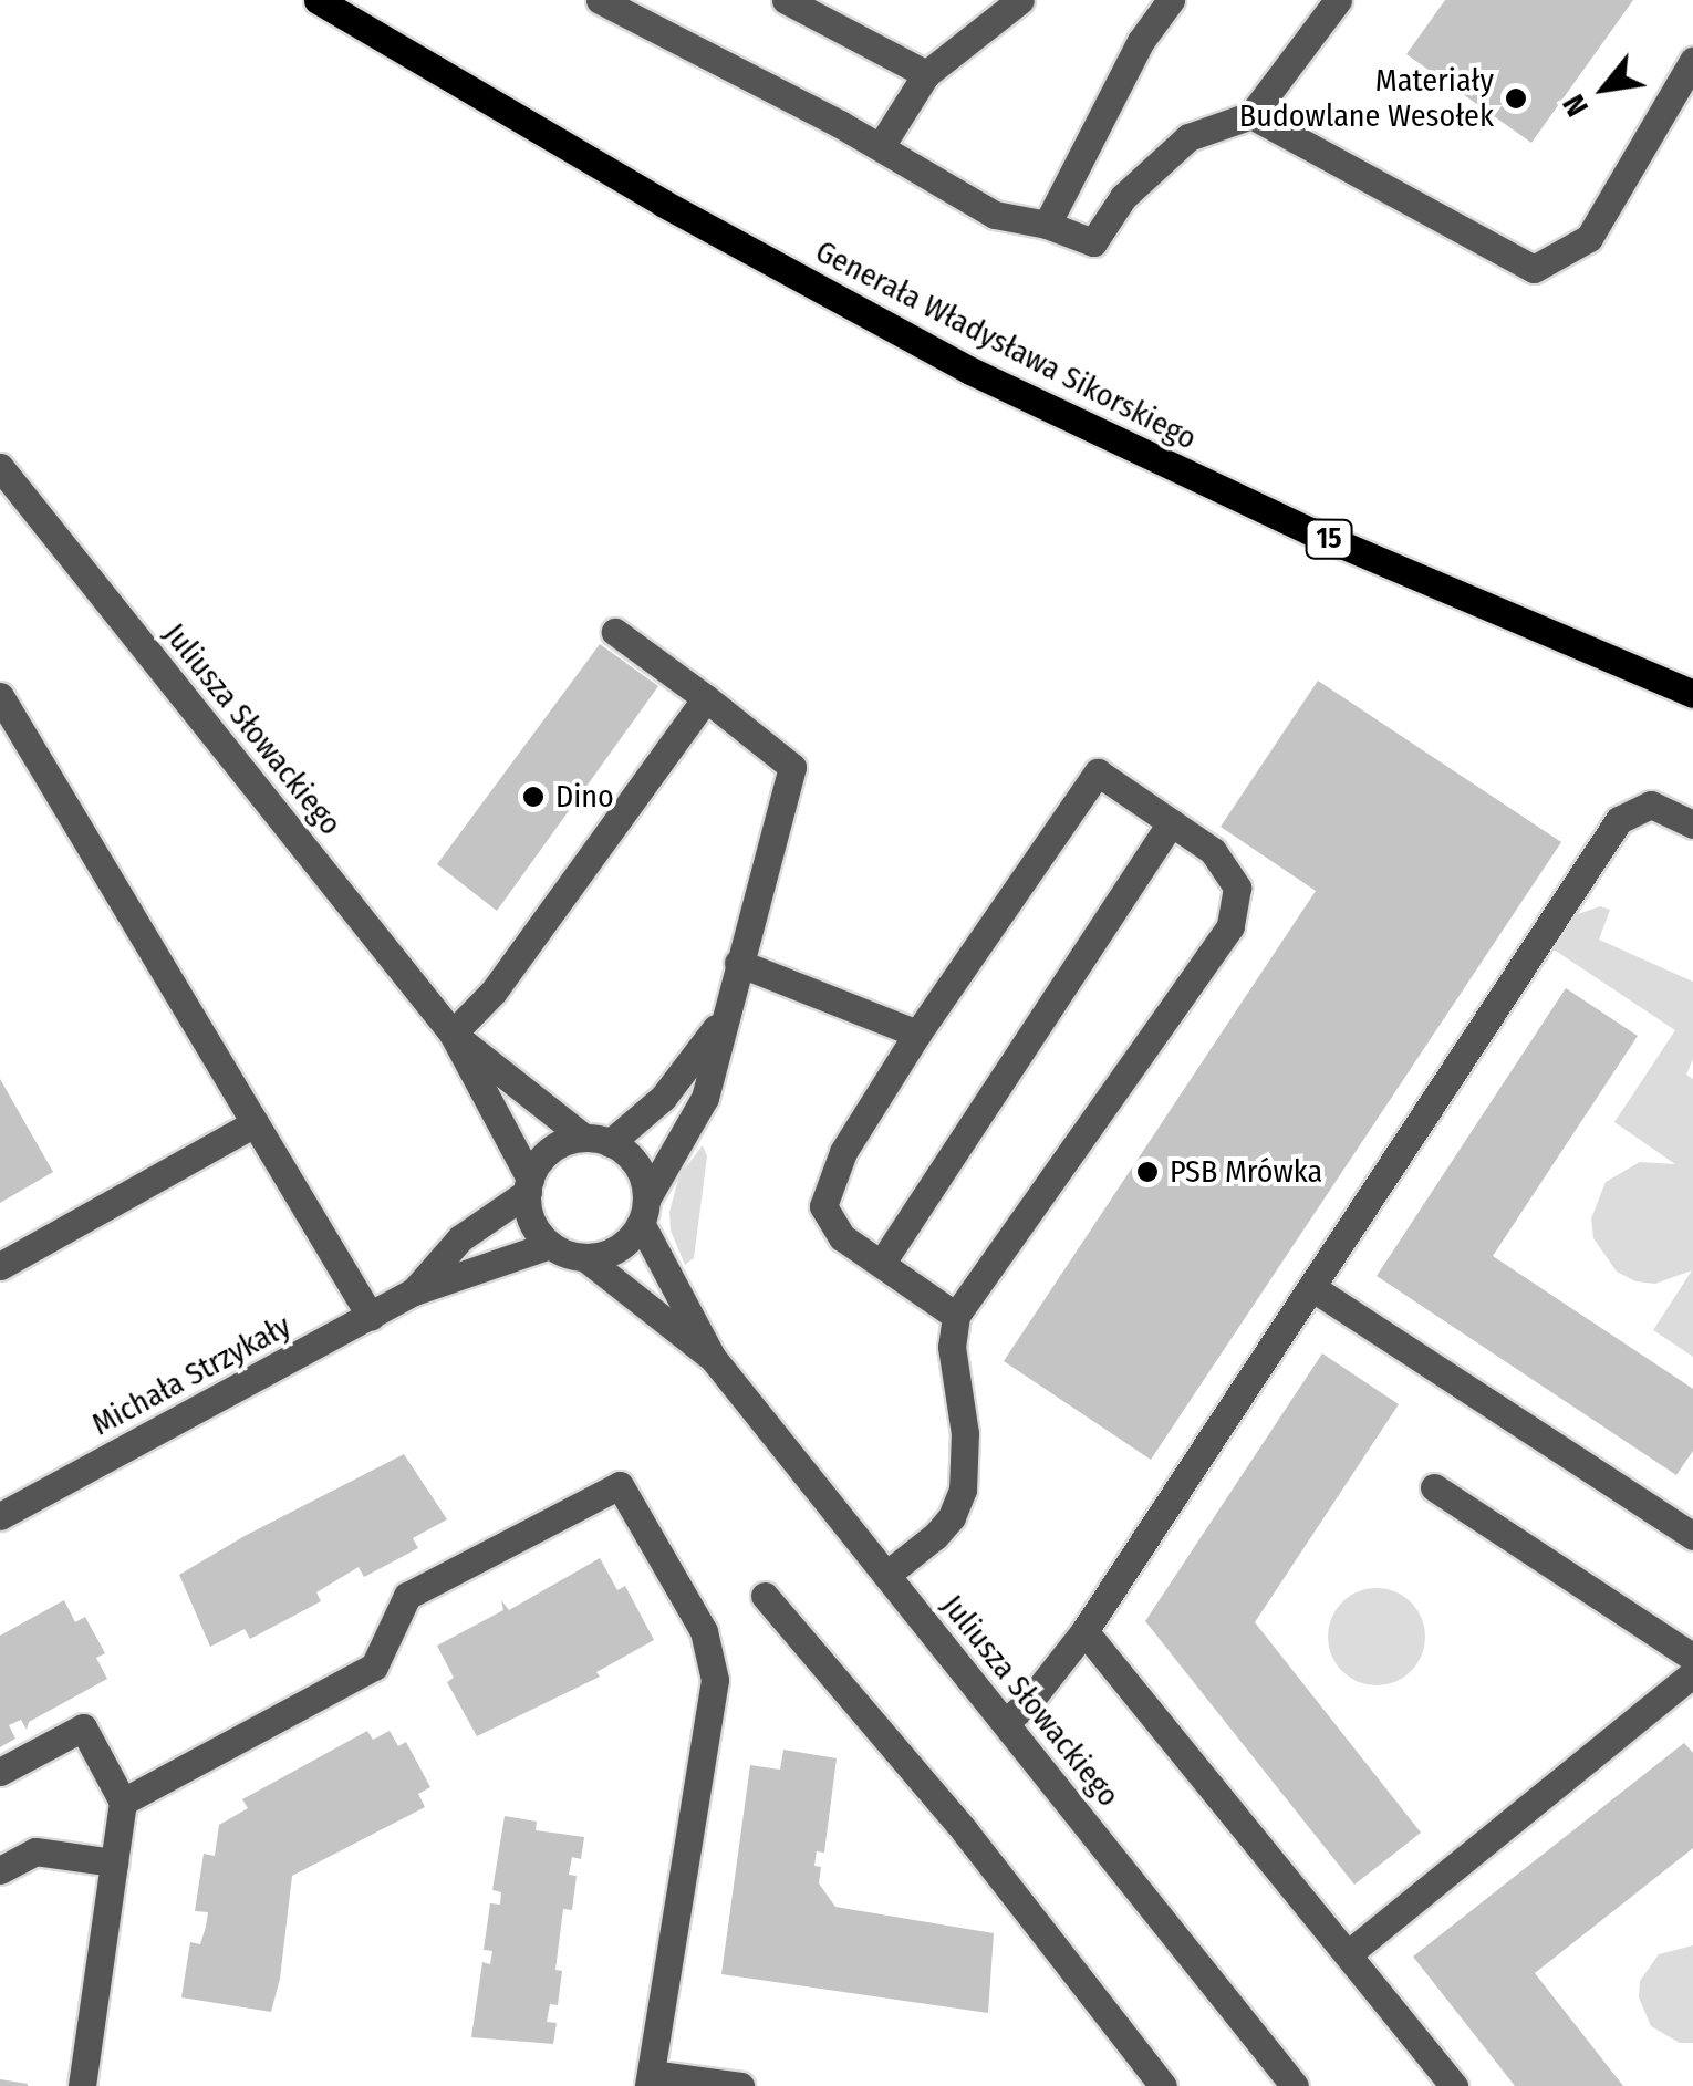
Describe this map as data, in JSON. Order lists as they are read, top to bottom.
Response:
{
  "streets": {
    "main road": ["Generała Władysława Sikorskiego", "15"],
    "street": ["Juliusza Słowackiego", "Michała Strzykały"]
  },
  "crossings": [
    ["Juliusza Słowackiego", "Michała Strzykały"]
  ],
  "places": ["Materiały Budowlane Wesołek", "Dino", "PSB Mrówka"],
  "north": "bottom left"
}
